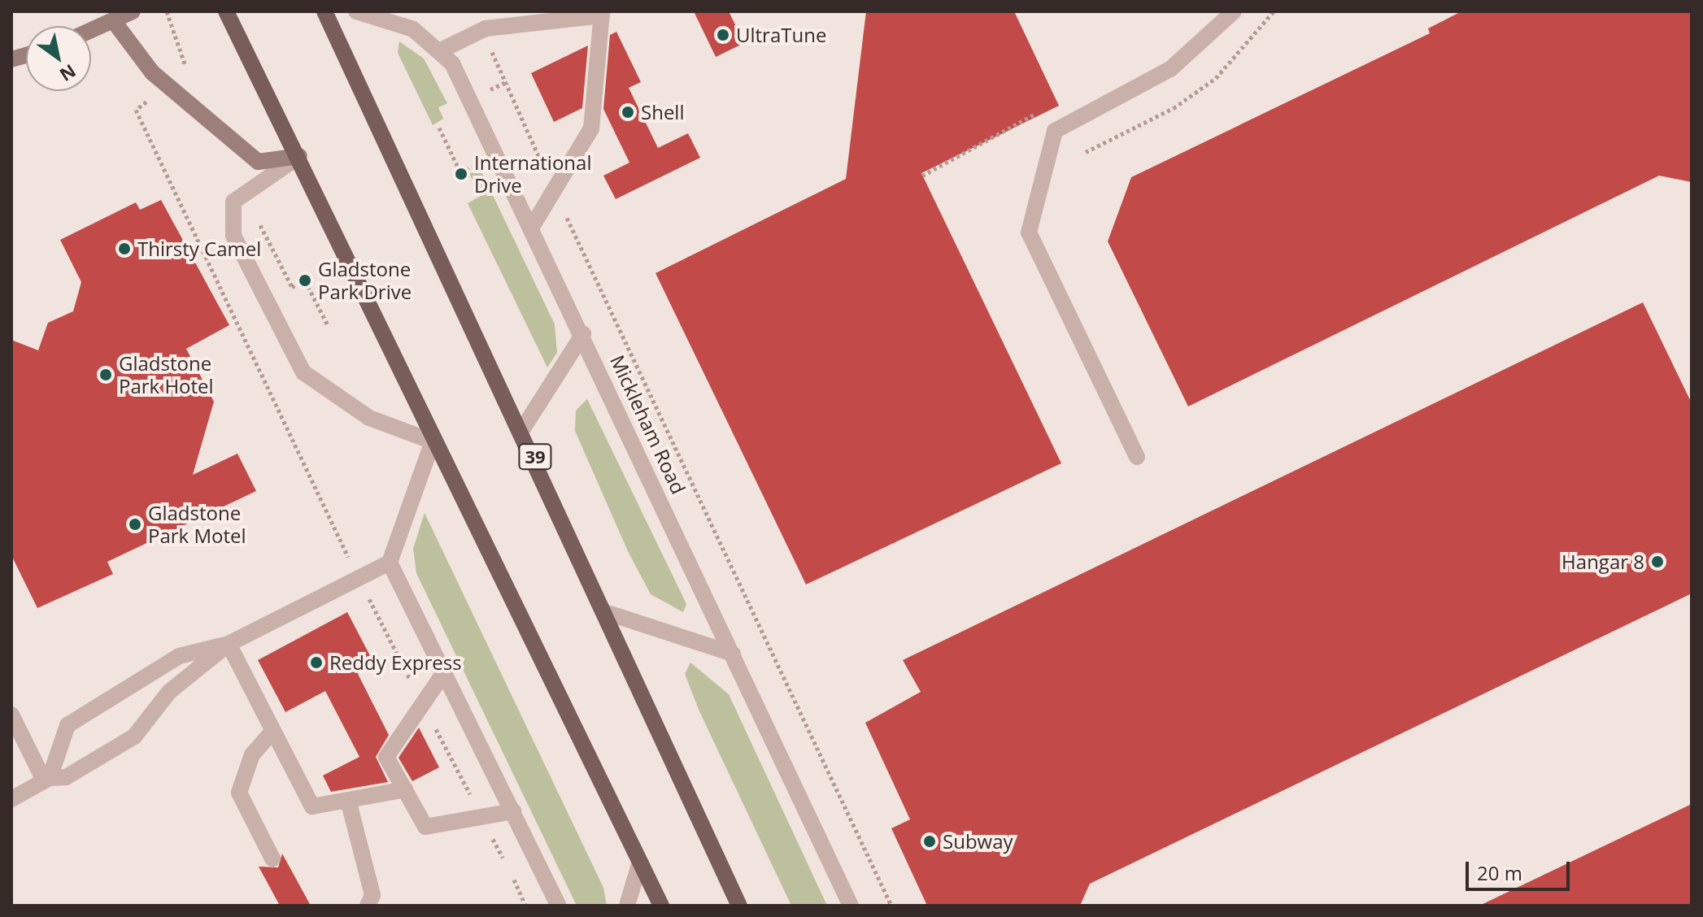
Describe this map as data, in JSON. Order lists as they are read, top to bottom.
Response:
{
  "streets": {
    "main road": ["39"],
    "street": ["Mickleham Road"]
  },
  "places": [
    "UltraTune",
    "Shell",
    "International Drive",
    "Thirsty Camel",
    "Gladstone Park Drive",
    "Gladstone Park Hotel",
    "Gladstone Park Motel",
    "Hangar 8",
    "Reddy Express",
    "Subway"
  ],
  "scale_bar": "20 m",
  "north": "bottom right"
}
